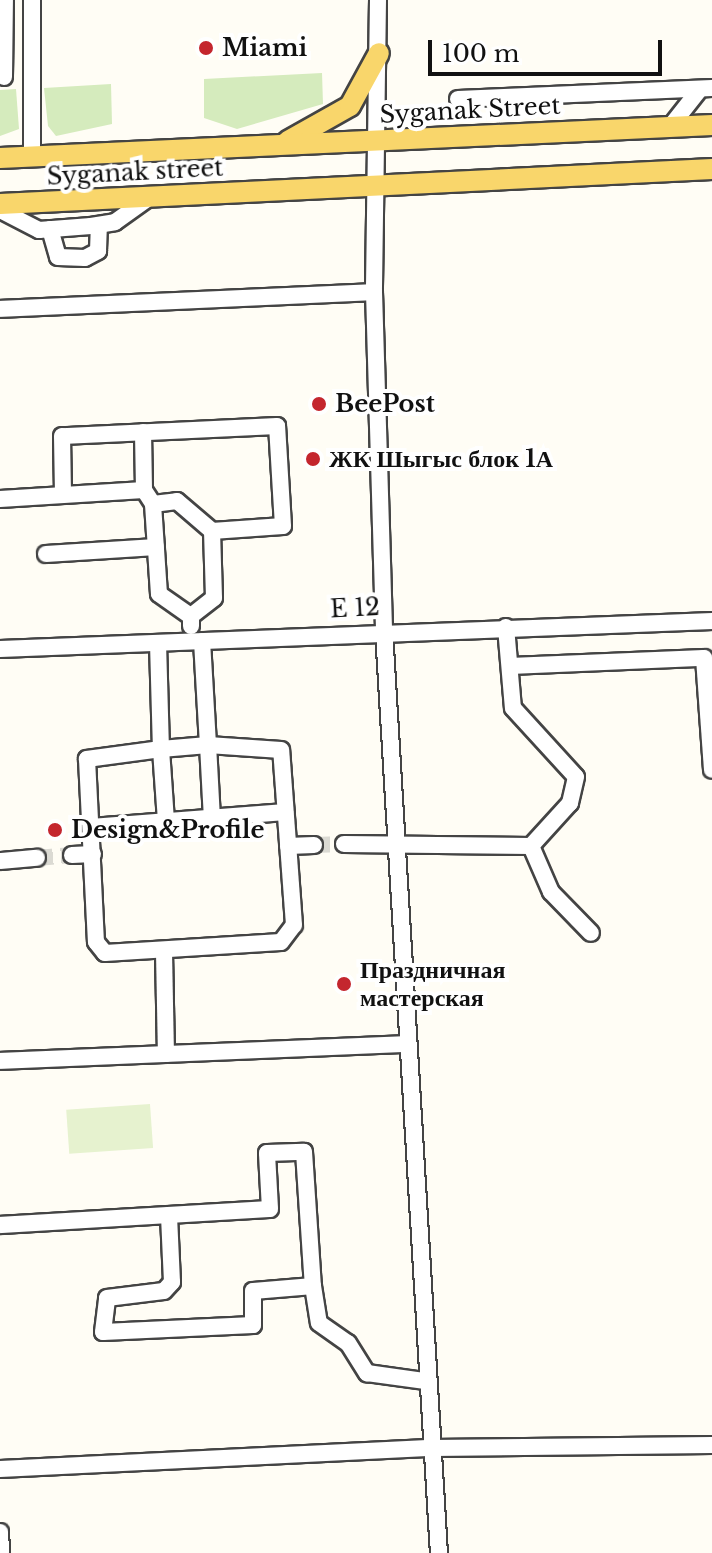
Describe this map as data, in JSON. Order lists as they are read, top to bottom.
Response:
{
  "streets": {
    "main road": ["Syganak Street", "Syganak street"],
    "street": ["E 12"]
  },
  "crossings": [
    ["Syganak Street", "Syganak street"]
  ],
  "places": [
    "Miami",
    "BeePost",
    "ЖК Шыгыс блок 1А",
    "Design&Profile",
    "Праздничная мастерская"
  ],
  "scale_bar": "100 m"
}
